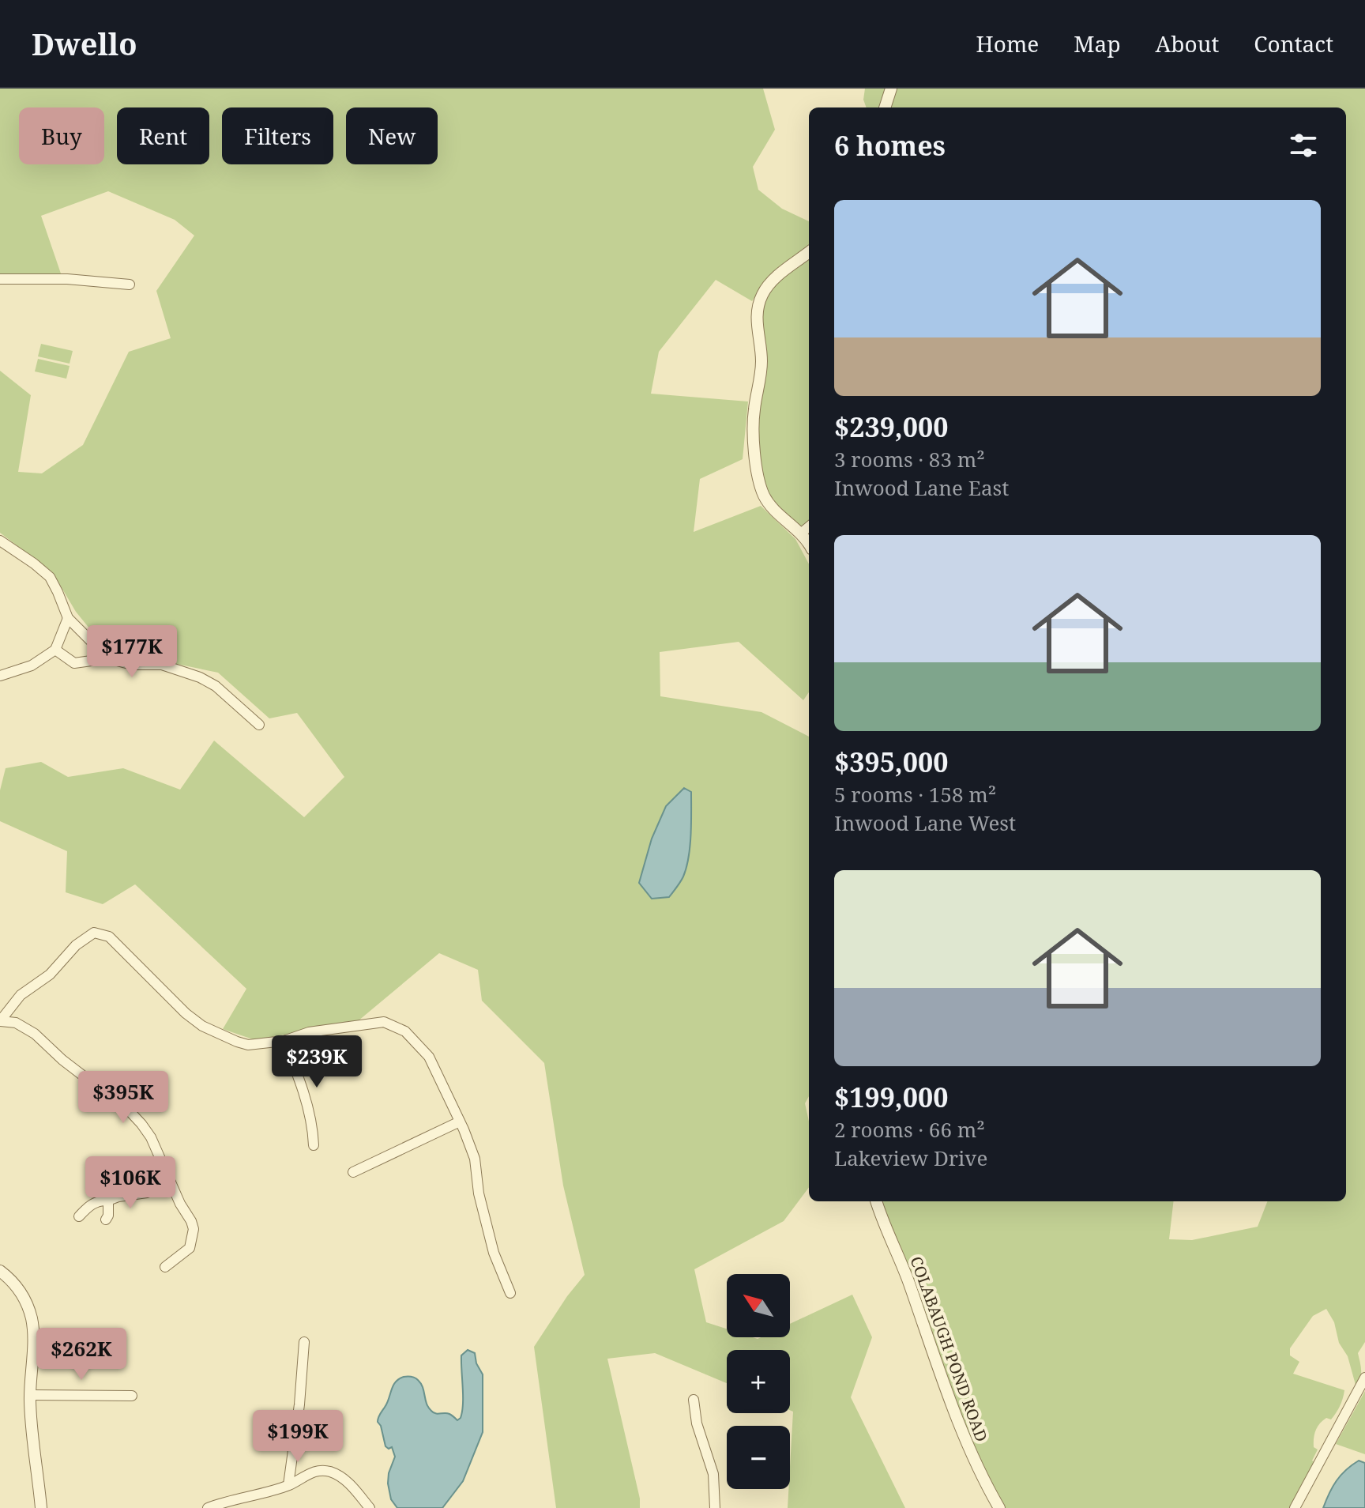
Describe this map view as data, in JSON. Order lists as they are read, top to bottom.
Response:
{
  "streets": {
    "street": ["COLABAUGH POND ROAD"]
  },
  "north": "top left",
  "page": {
    "header": "Dwello",
    "nav": [
      "Home",
      "Map",
      "About",
      "Contact"
    ],
    "chip": [
      "Buy",
      "Rent",
      "Filters",
      "New"
    ],
    "heading": "6 homes",
    "list": [
      {
        "name": "$239,000",
        "note": "3 rooms · 83 m² · Inwood Lane East"
      },
      {
        "name": "$395,000",
        "note": "5 rooms · 158 m² · Inwood Lane West"
      },
      {
        "name": "$199,000",
        "note": "2 rooms · 66 m² · Lakeview Drive"
      }
    ],
    "price": [
      "$177K",
      "$239K",
      "$395K",
      "$106K",
      "$262K",
      "$199K"
    ],
    "map_buttons": ["+", "−"]
  }
}
